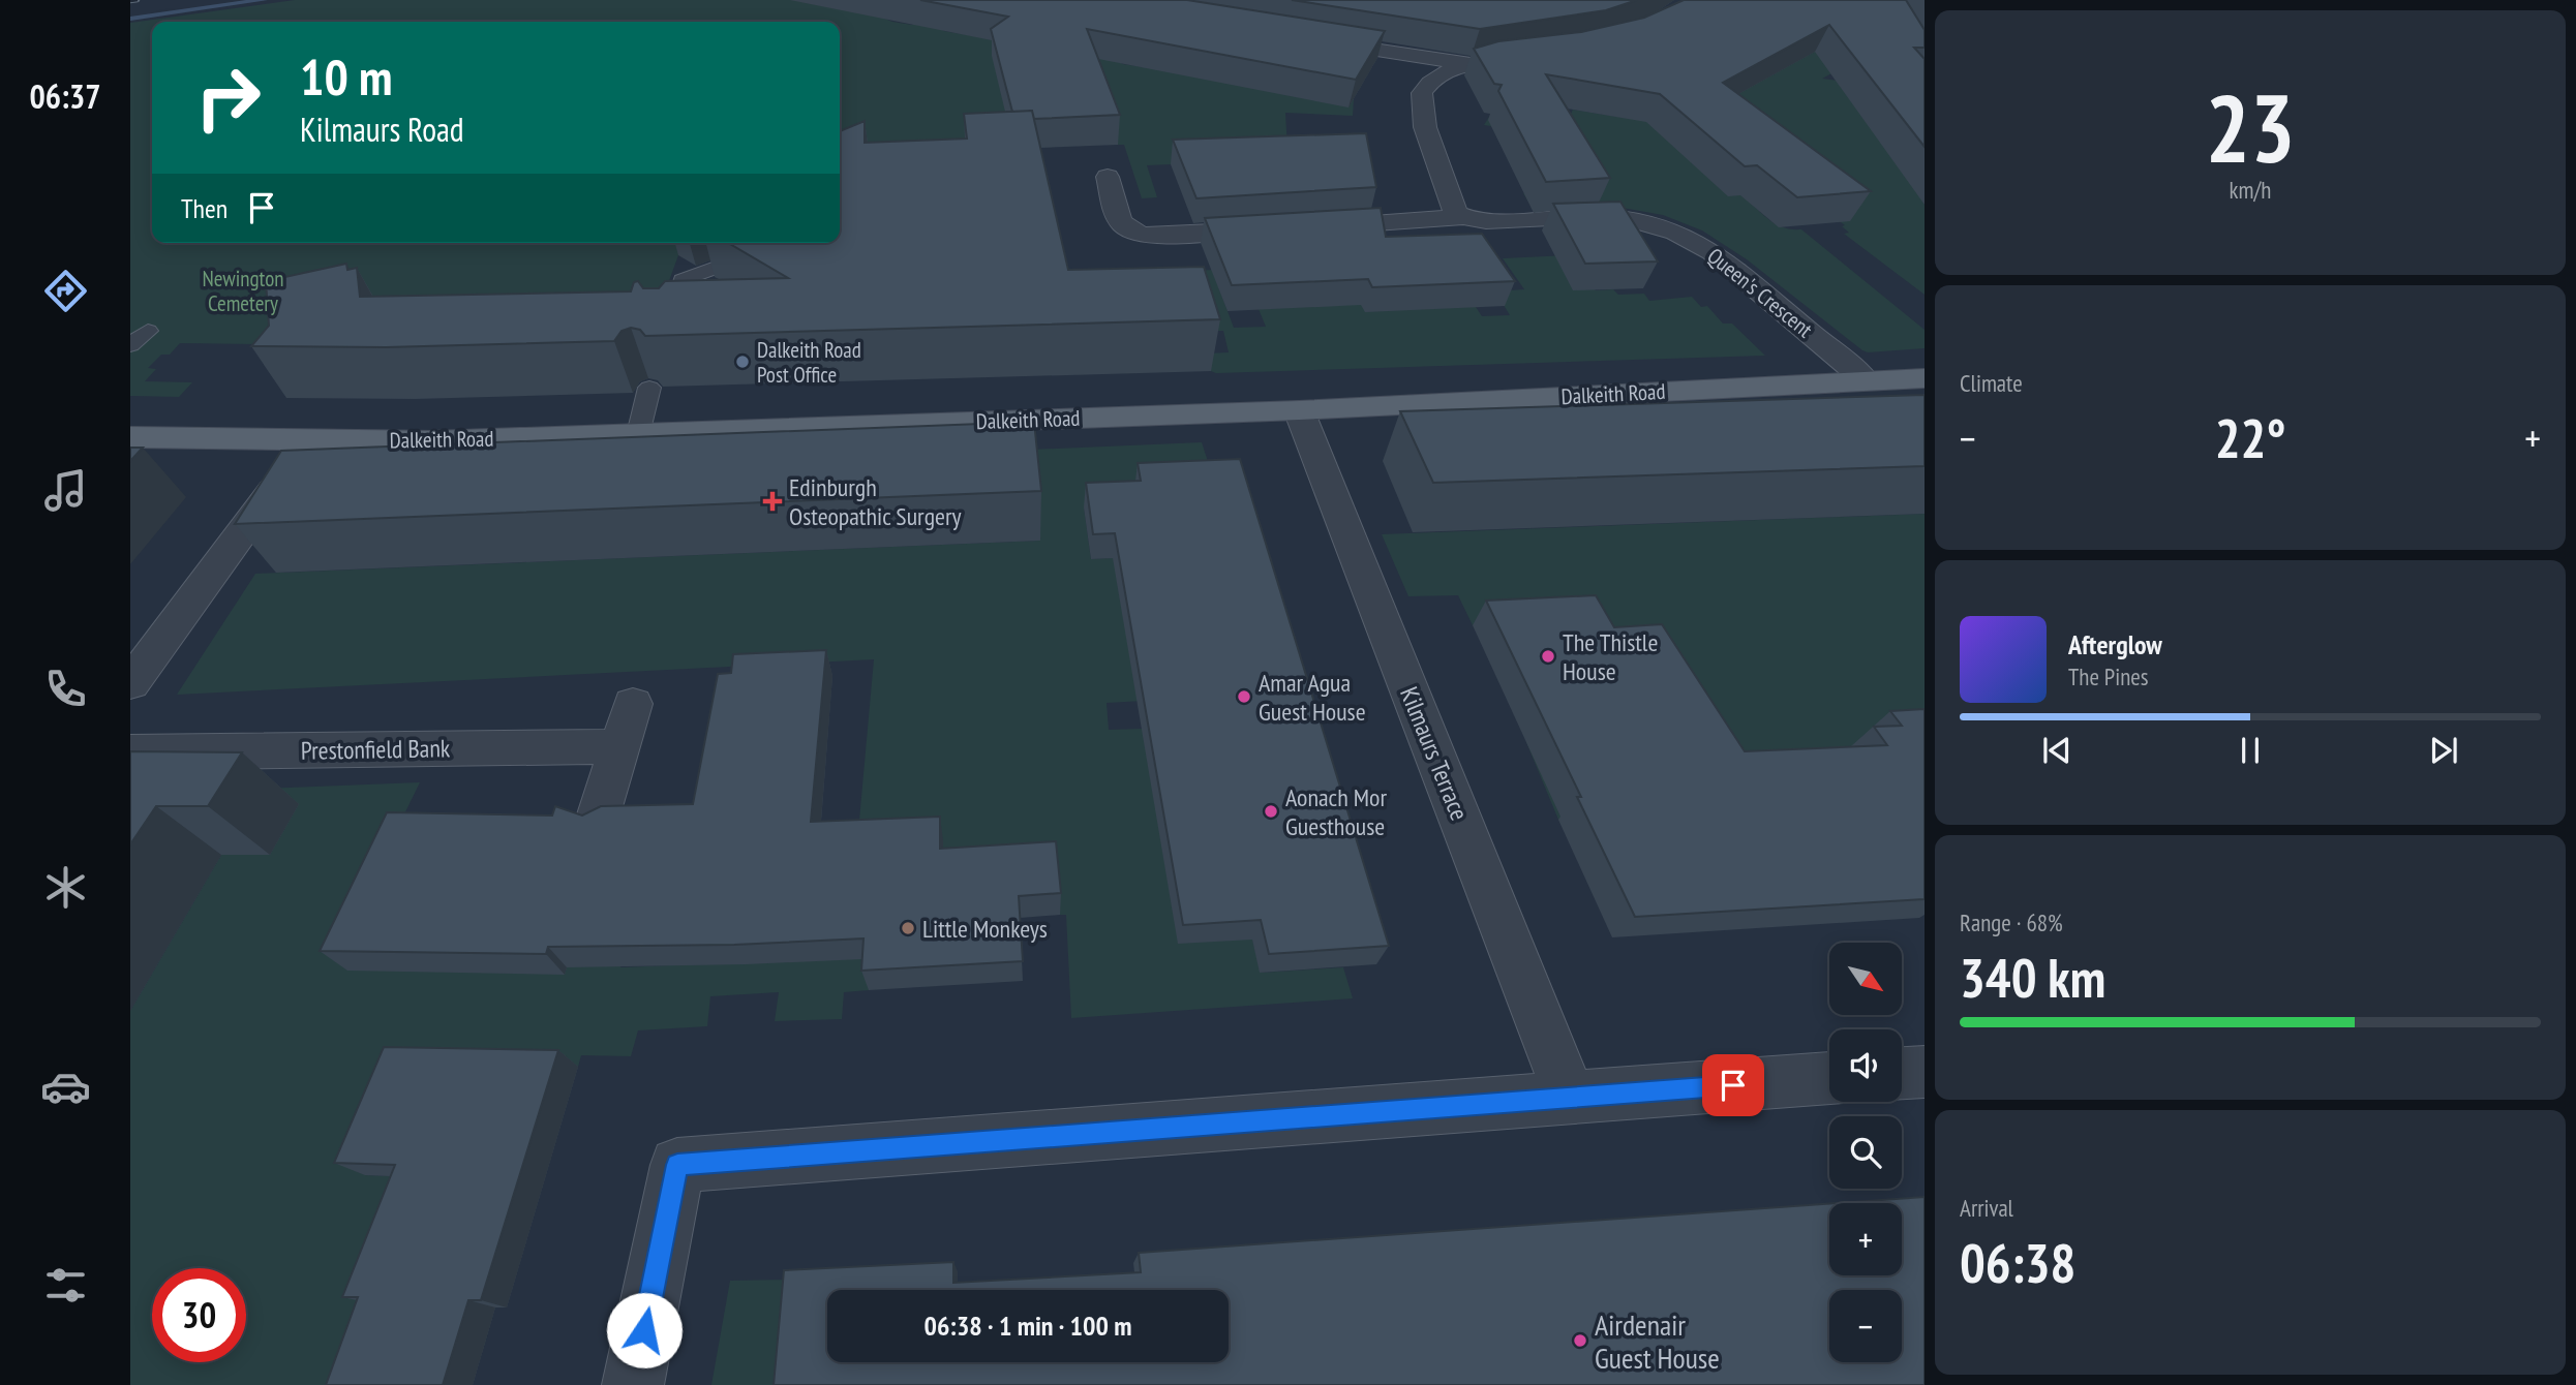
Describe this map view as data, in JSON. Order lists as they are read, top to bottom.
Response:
{
  "streets": {
    "main road": ["Dalkeith Road"],
    "street": ["Queen's Crescent", "Prestonfield Bank", "Kilmaurs Terrace"]
  },
  "crossings": [
    ["Queen's Crescent", "Dalkeith Road"],
    ["Dalkeith Road", "Kilmaurs Terrace"]
  ],
  "parks": ["Newington Cemetery"],
  "places": {
    "other": [
      "Dalkeith Road Post Office",
      "The Thistle House",
      "Amar Agua Guest House",
      "Aonach Mor Guesthouse",
      "Little Monkeys",
      "Airdenair Guest House"
    ],
    "health": ["Edinburgh Osteopathic Surgery"]
  },
  "north": "bottom right",
  "page": {
    "tabs": "06:37",
    "tile": [
      ["23", "km/h"],
      "Climate",
      ["Range · 68%", "340 km"],
      ["Arrival", "06:38"]
    ],
    "turn": ["10 m", "Kilmaurs Road"],
    "then": "Then",
    "heat": ["−", "22°", "+"],
    "song": ["Afterglow", "The Pines"],
    "map_buttons": ["+", "−"],
    "limit": "30",
    "trip": "06:38 · 1 min · 100 m"
  }
}
